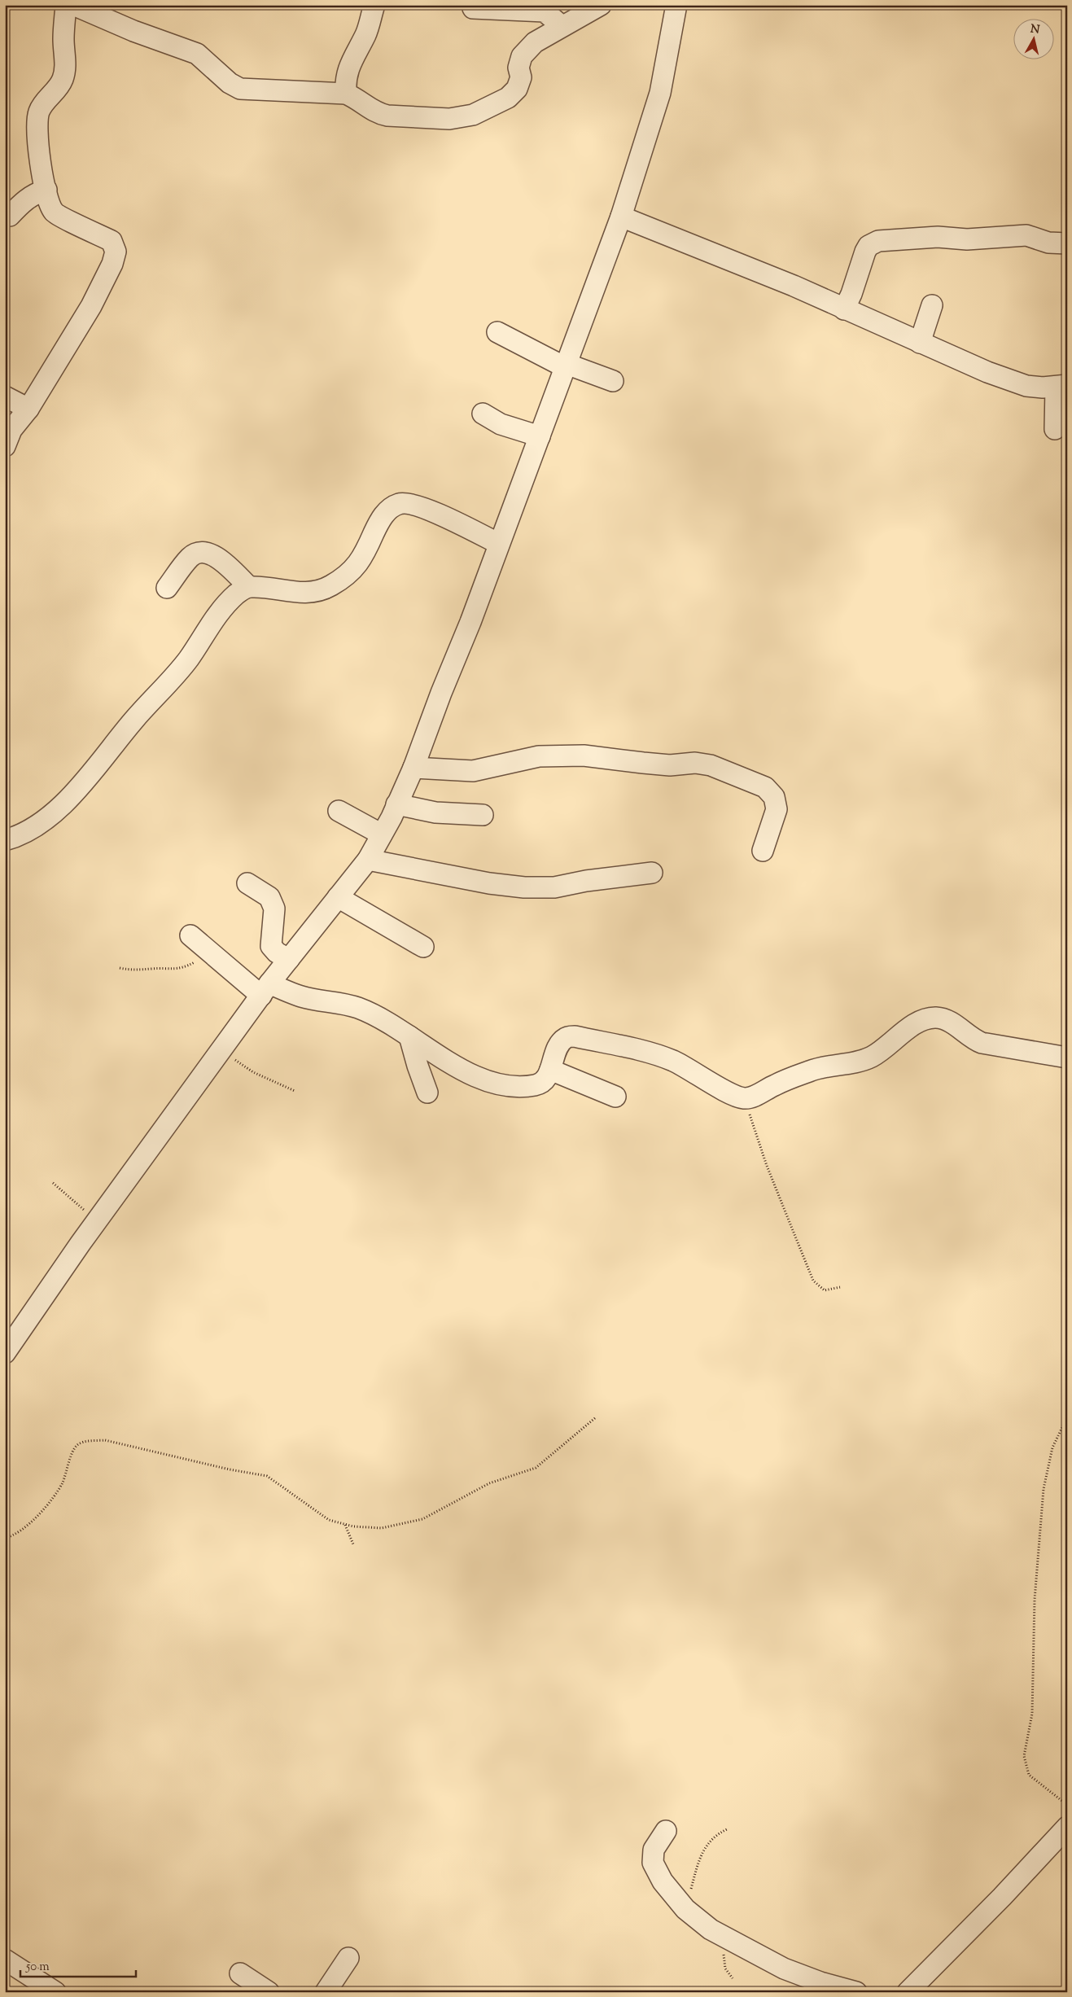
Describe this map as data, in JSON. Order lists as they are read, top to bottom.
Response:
{
  "scale_bar": "50 m",
  "north": "top"
}
